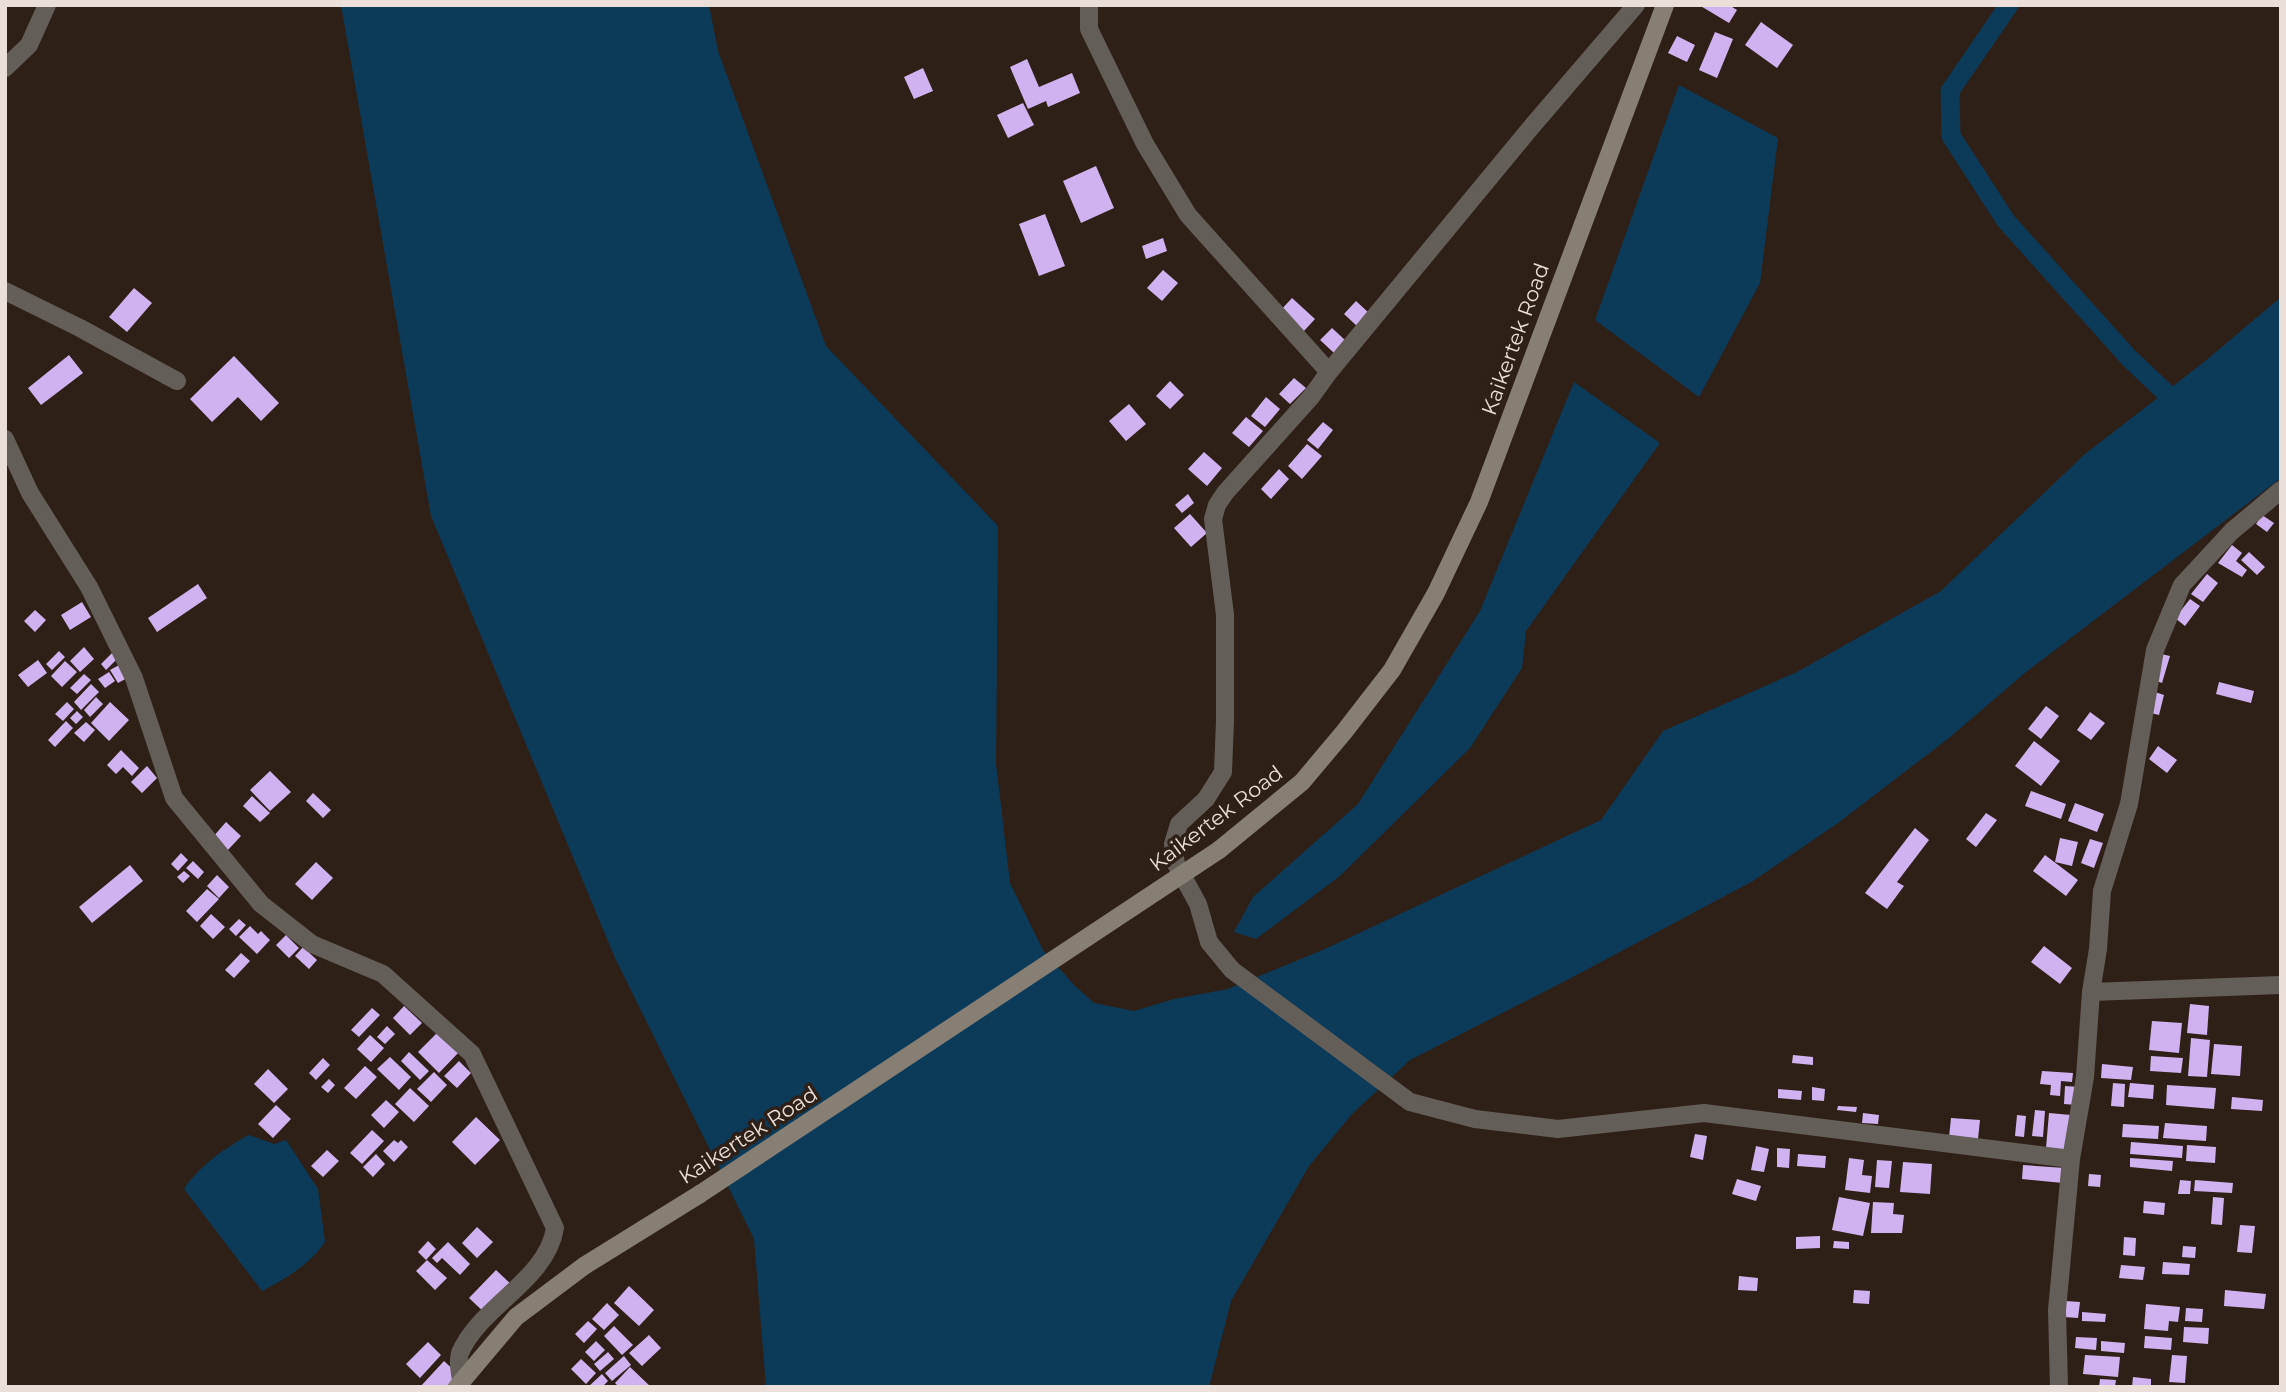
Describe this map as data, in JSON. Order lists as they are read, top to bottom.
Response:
{
  "streets": {
    "main road": ["Kaikertek Road"]
  }
}
